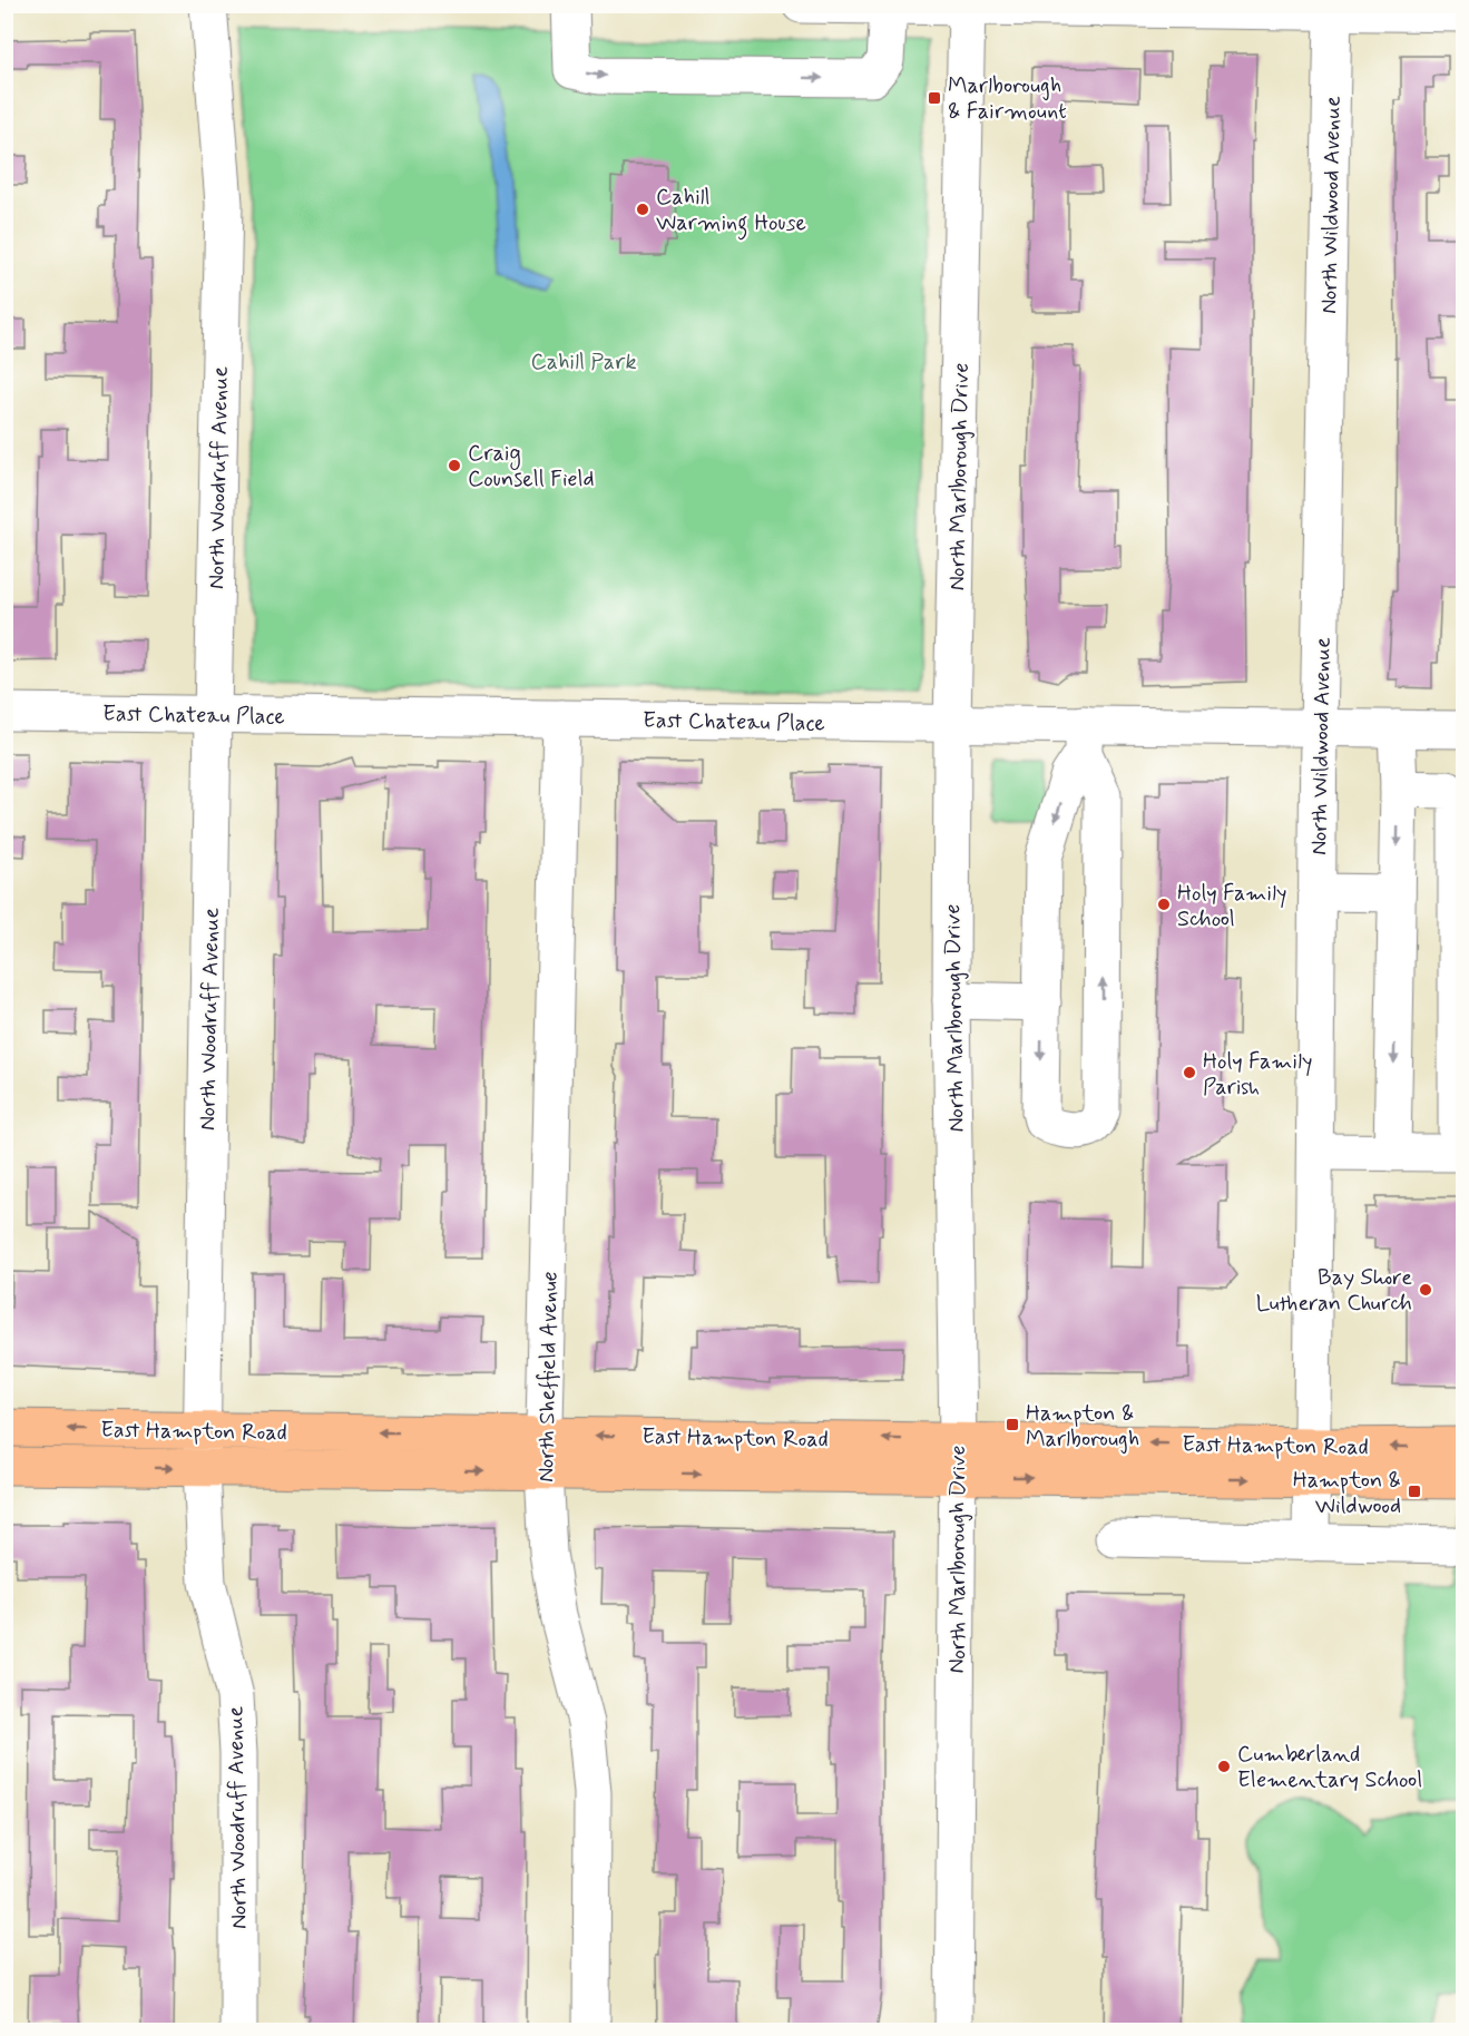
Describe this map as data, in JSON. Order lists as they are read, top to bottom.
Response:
{
  "streets": {
    "main road": ["East Hampton Road"],
    "street": [
      "North Wildwood Avenue",
      "North Marlborough Drive",
      "North Woodruff Avenue",
      "East Chateau Place",
      "North Sheffield Avenue"
    ]
  },
  "crossings": [
    ["North Wildwood Avenue", "East Chateau Place"],
    ["North Wildwood Avenue", "East Hampton Road"],
    ["North Marlborough Drive", "East Chateau Place"],
    ["North Marlborough Drive", "East Hampton Road"],
    ["North Woodruff Avenue", "East Chateau Place"],
    ["North Woodruff Avenue", "East Hampton Road"],
    ["East Chateau Place", "North Sheffield Avenue"],
    ["North Sheffield Avenue", "East Hampton Road"]
  ],
  "parks": ["Cahill Park"],
  "places": {
    "transit": ["Marlborough & Fairmount", "Hampton & Marlborough", "Hampton & Wildwood"],
    "other": [
      "Cahill Warming House",
      "Craig Counsell Field",
      "Holy Family School",
      "Holy Family Parish",
      "Bay Shore Lutheran Church",
      "Cumberland Elementary School"
    ]
  }
}
